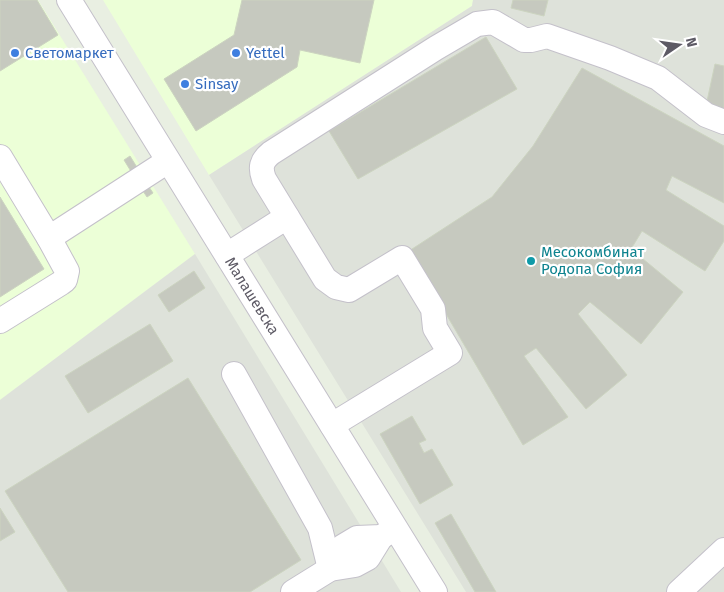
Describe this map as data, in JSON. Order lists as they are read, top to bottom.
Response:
{
  "streets": {
    "street": ["Малашевска"]
  },
  "places": [
    "Светомаркет",
    "Yettel",
    "Sinsay",
    "Месокомбинат Родопа София"
  ],
  "north": "right"
}
